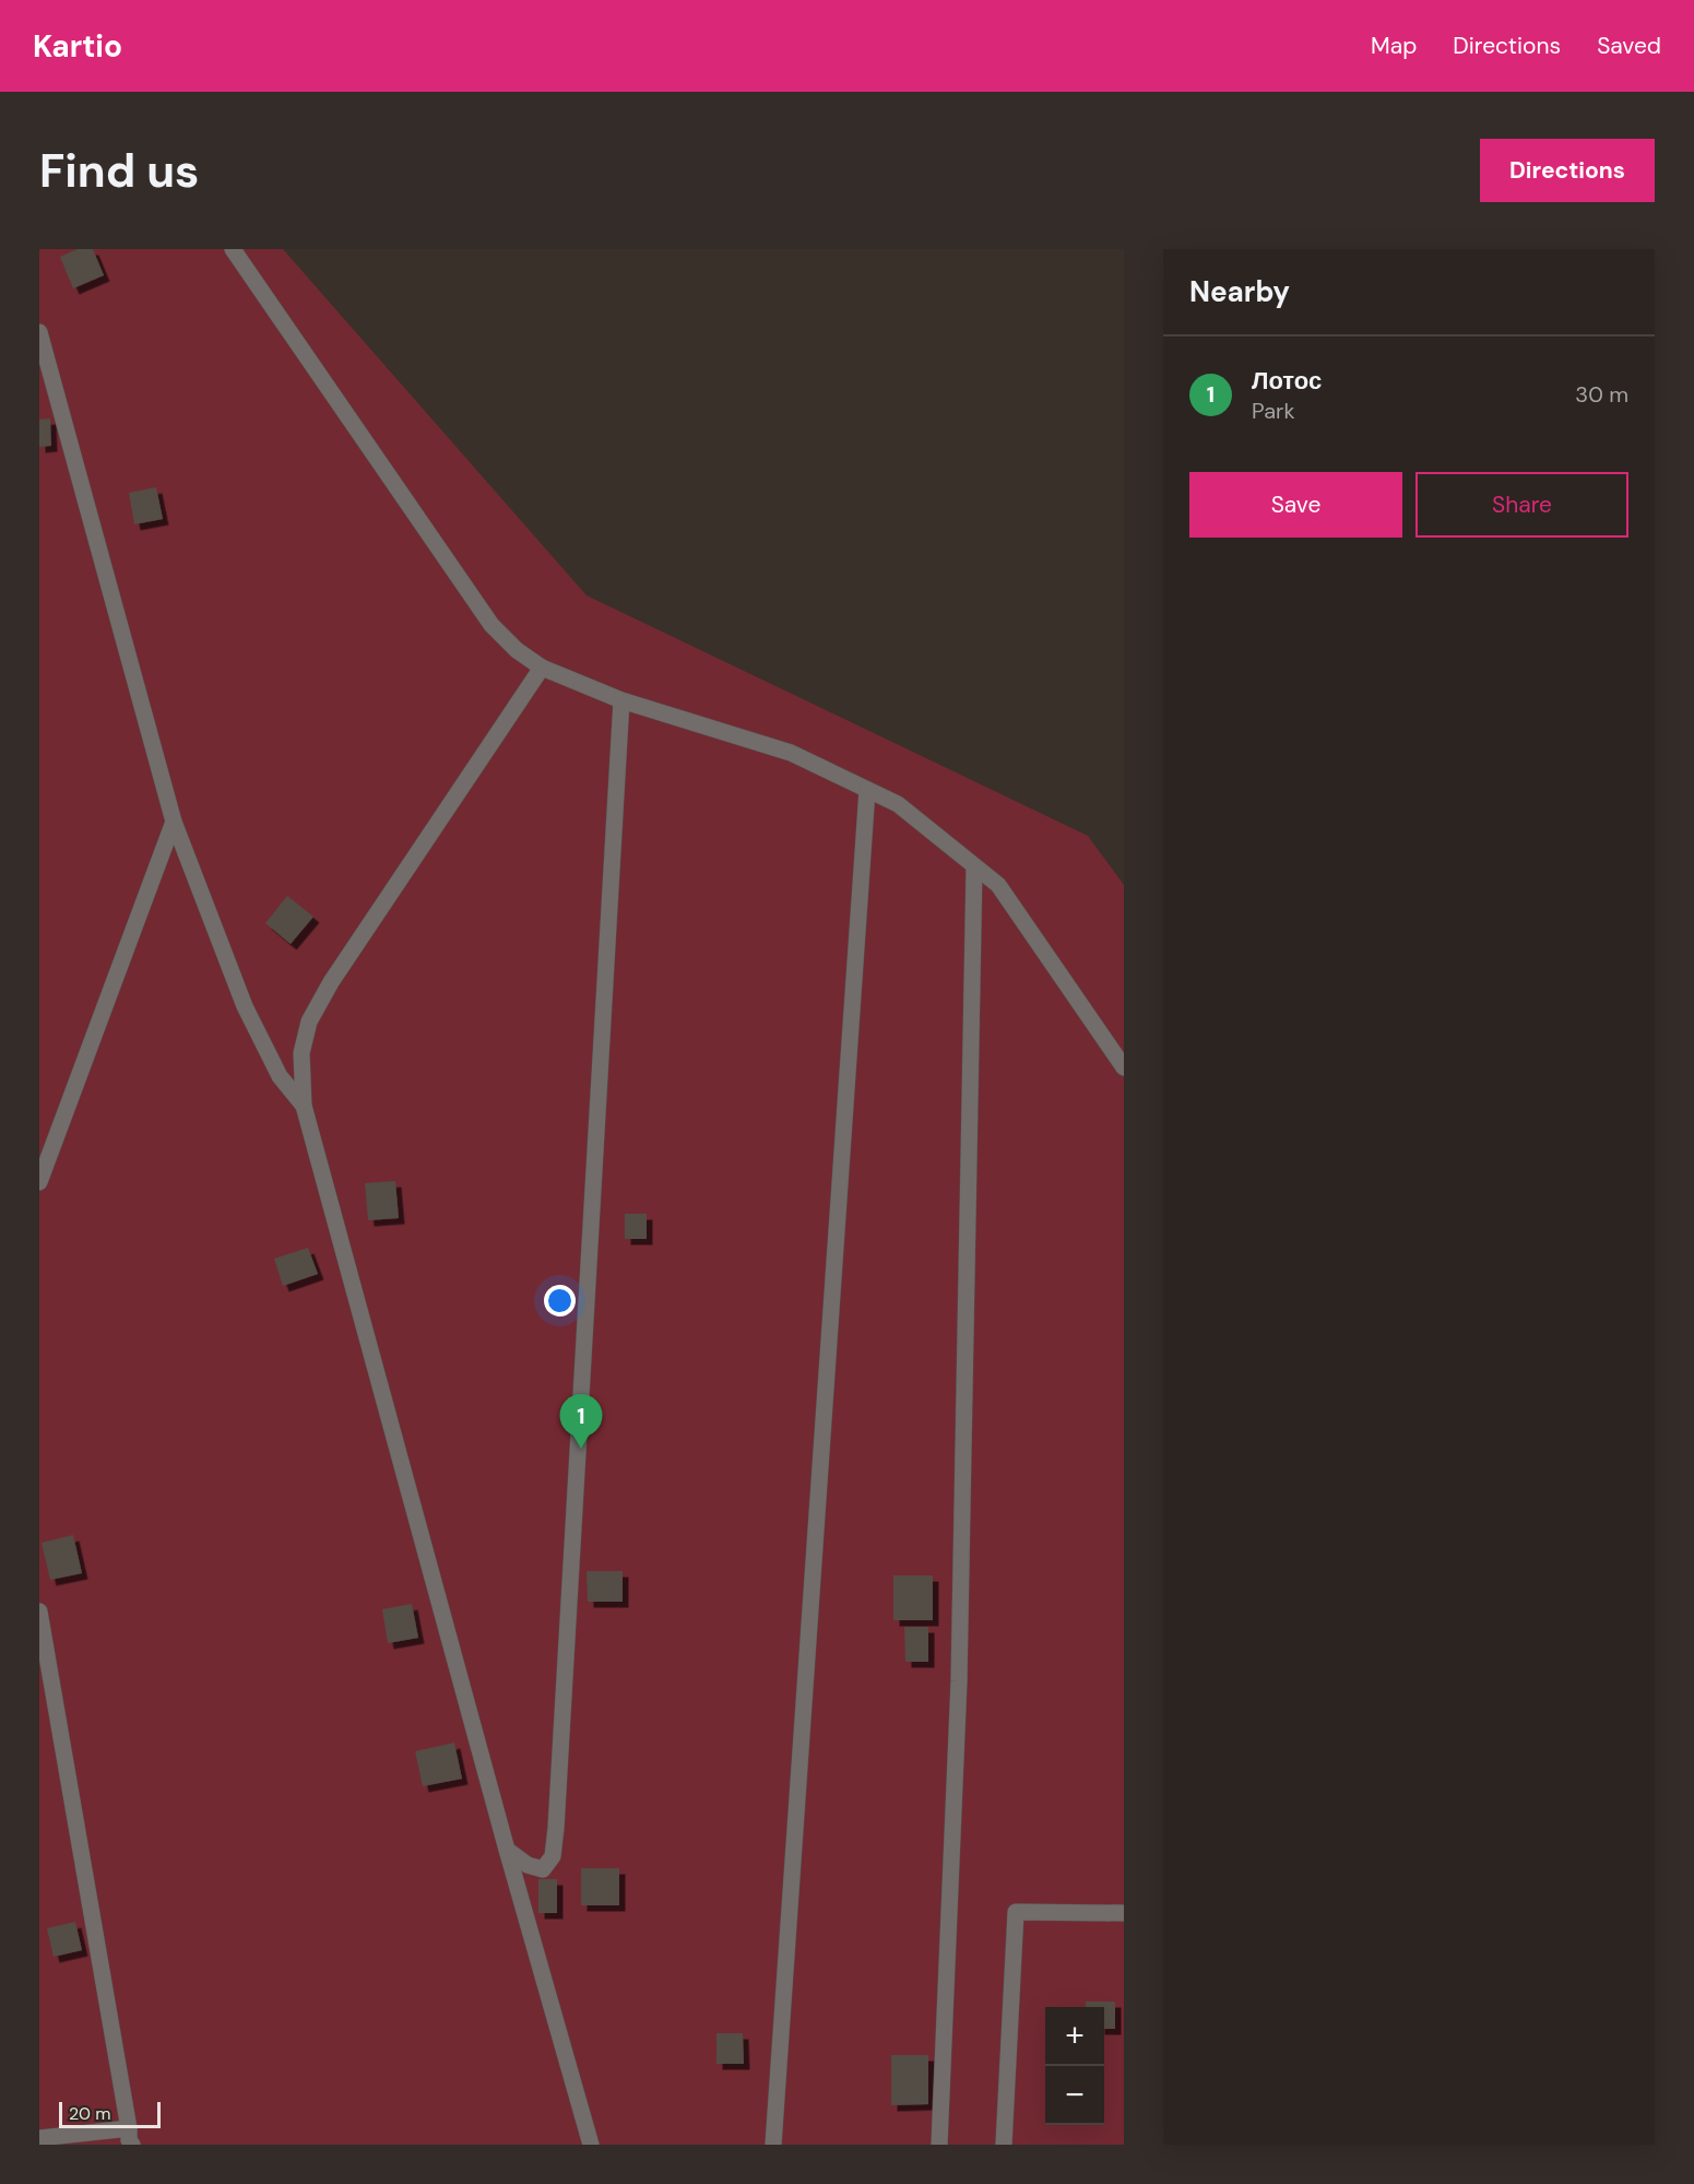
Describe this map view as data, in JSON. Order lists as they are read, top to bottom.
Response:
{
  "scale_bar": "20 m",
  "page": {
    "header": "Kartio",
    "nav": ["Map", "Directions", "Saved"],
    "buttons": [
      "Directions",
      ["Save", "Share"]
    ],
    "title": "Find us",
    "heading": "Nearby",
    "list": [
      {
        "mark": "1",
        "name": "Лотос",
        "note": "Park",
        "value": "30 m"
      }
    ],
    "pins": "1",
    "map_buttons": ["+", "−"],
    "scale": "20 m"
  }
}
